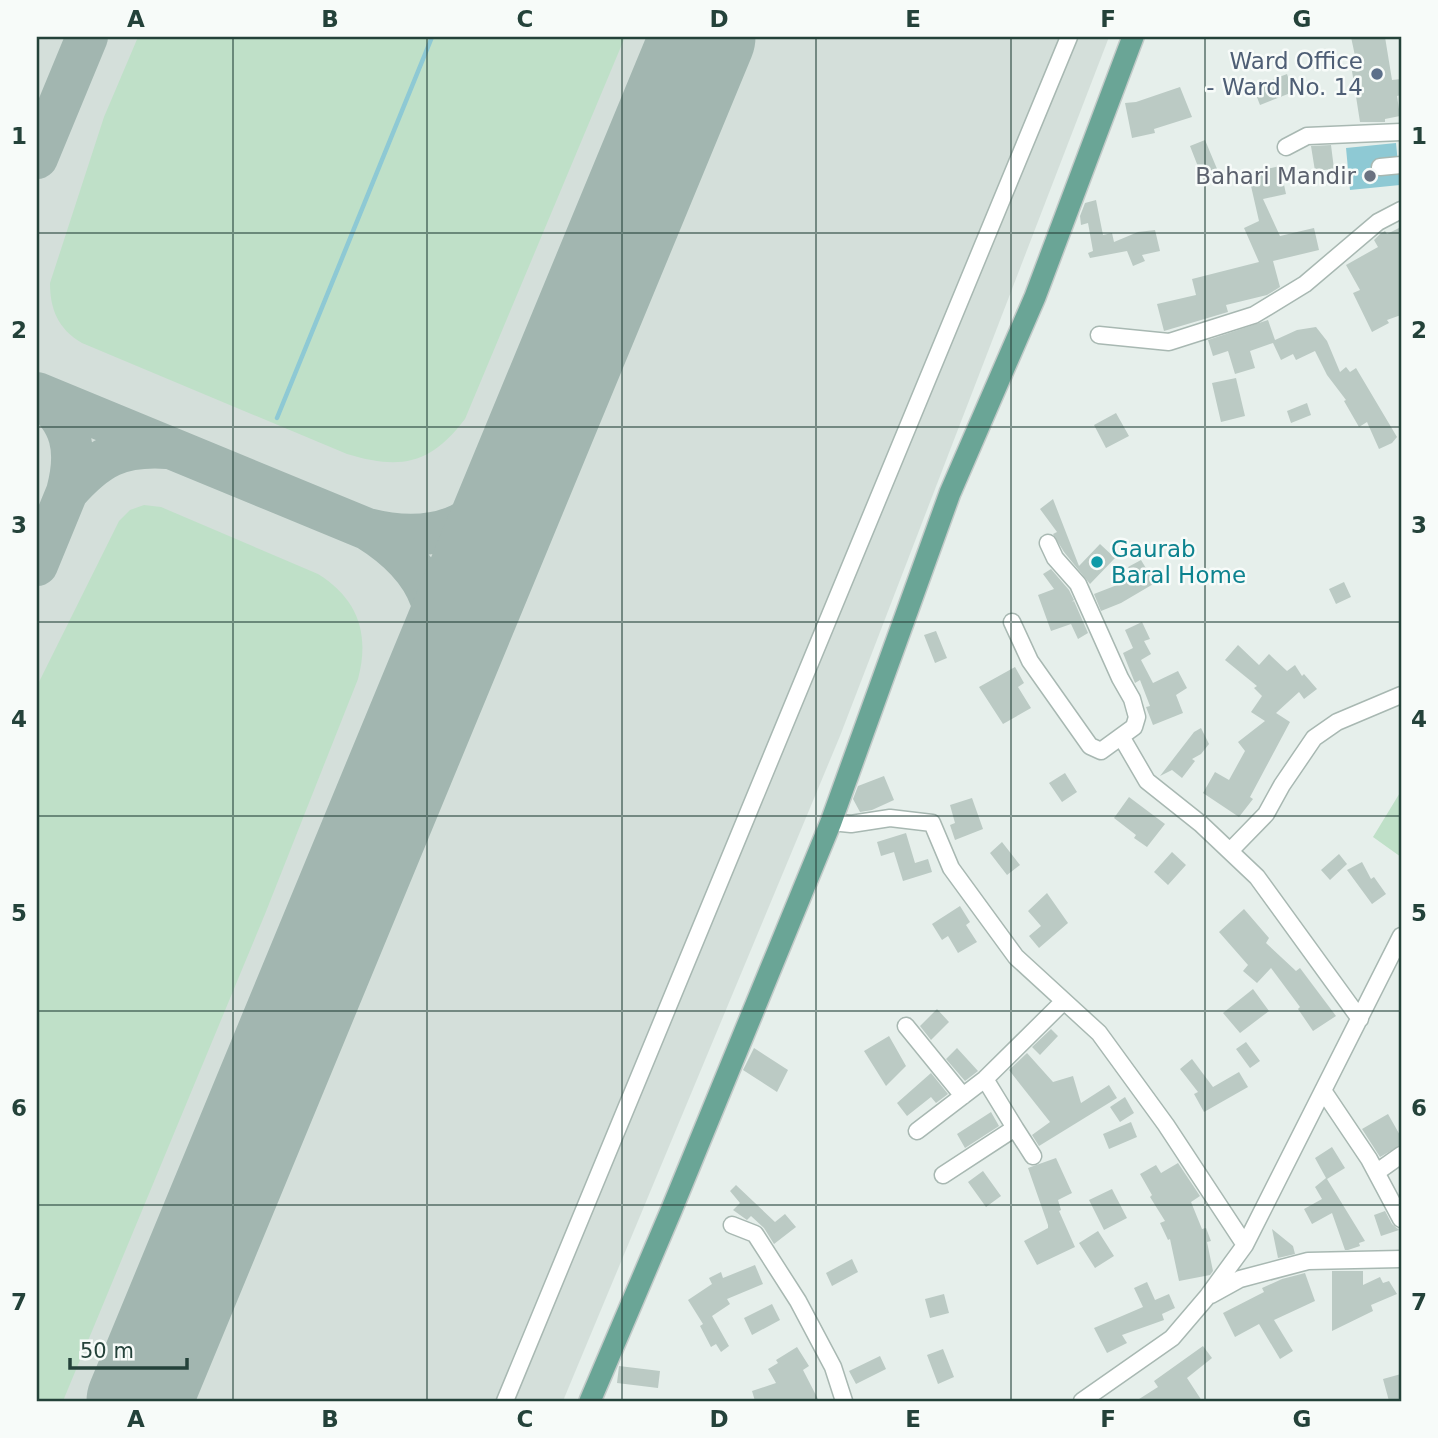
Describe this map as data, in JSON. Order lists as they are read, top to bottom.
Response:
{
  "places": ["Ward Office - Ward No. 14", "Bahari Mandir", "Gaurab Baral Home"],
  "scale_bar": "50 m",
  "grid": {
    "columns": [
      "A",
      "B",
      "C",
      "D",
      "E",
      "F",
      "G"
    ],
    "rows": [
      "1",
      "2",
      "3",
      "4",
      "5",
      "6",
      "7"
    ]
  }
}
